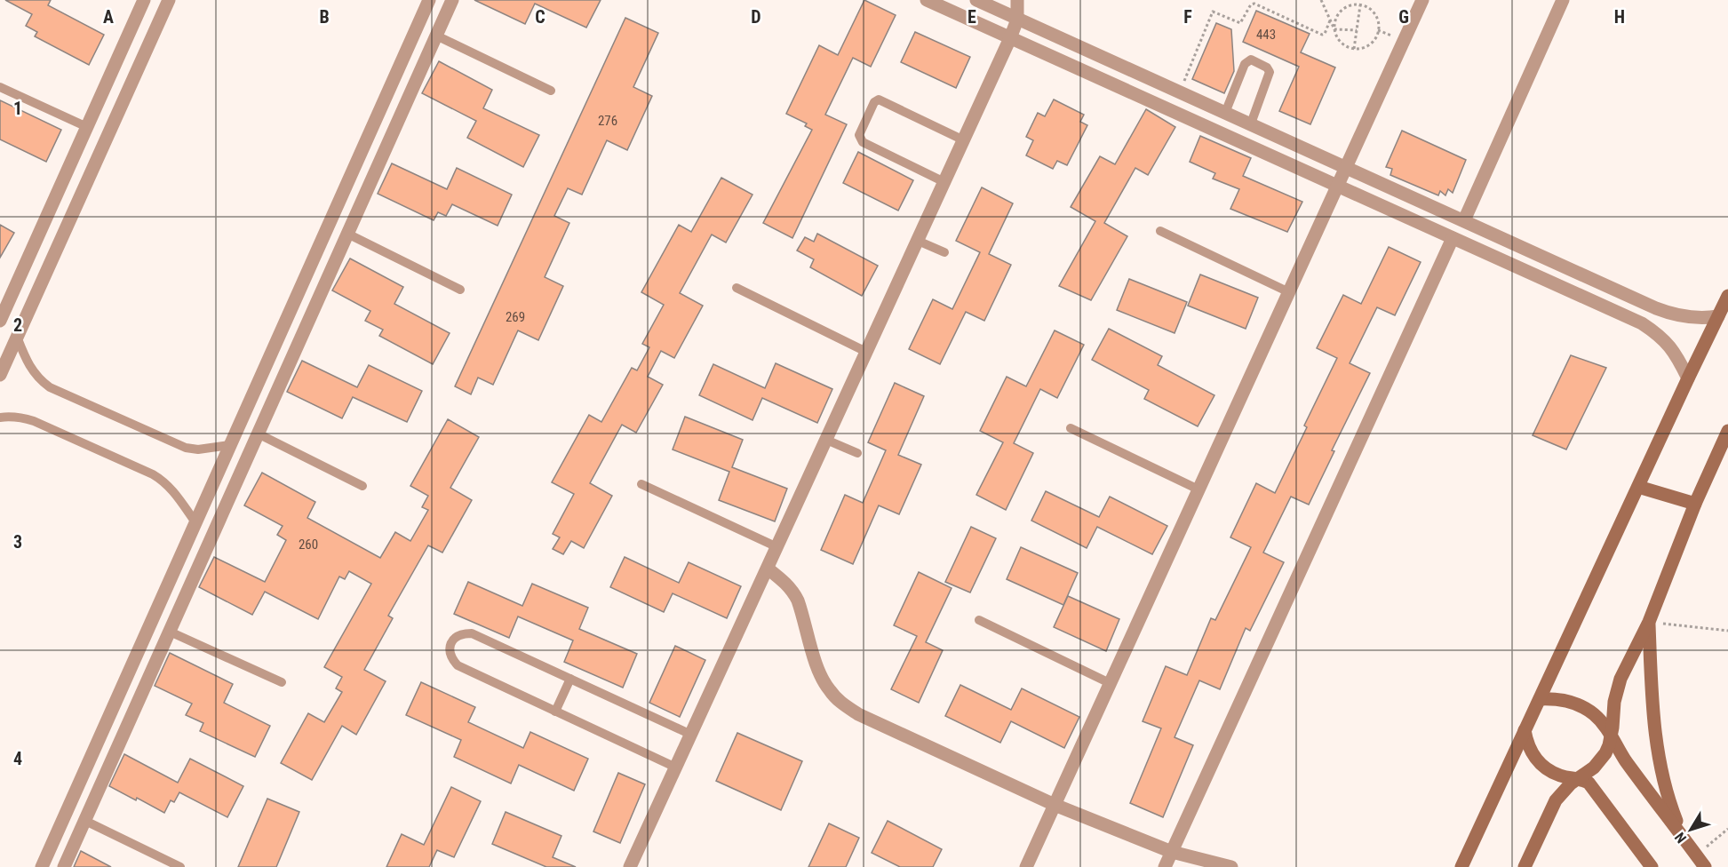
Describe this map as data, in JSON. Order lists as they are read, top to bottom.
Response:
{
  "house_numbers": [
    "443",
    "276",
    "269",
    "260"
  ],
  "north": "bottom left",
  "grid": {
    "columns": [
      "A",
      "B",
      "C",
      "D",
      "E",
      "F",
      "G",
      "H"
    ],
    "rows": [
      "1",
      "2",
      "3",
      "4"
    ]
  }
}
